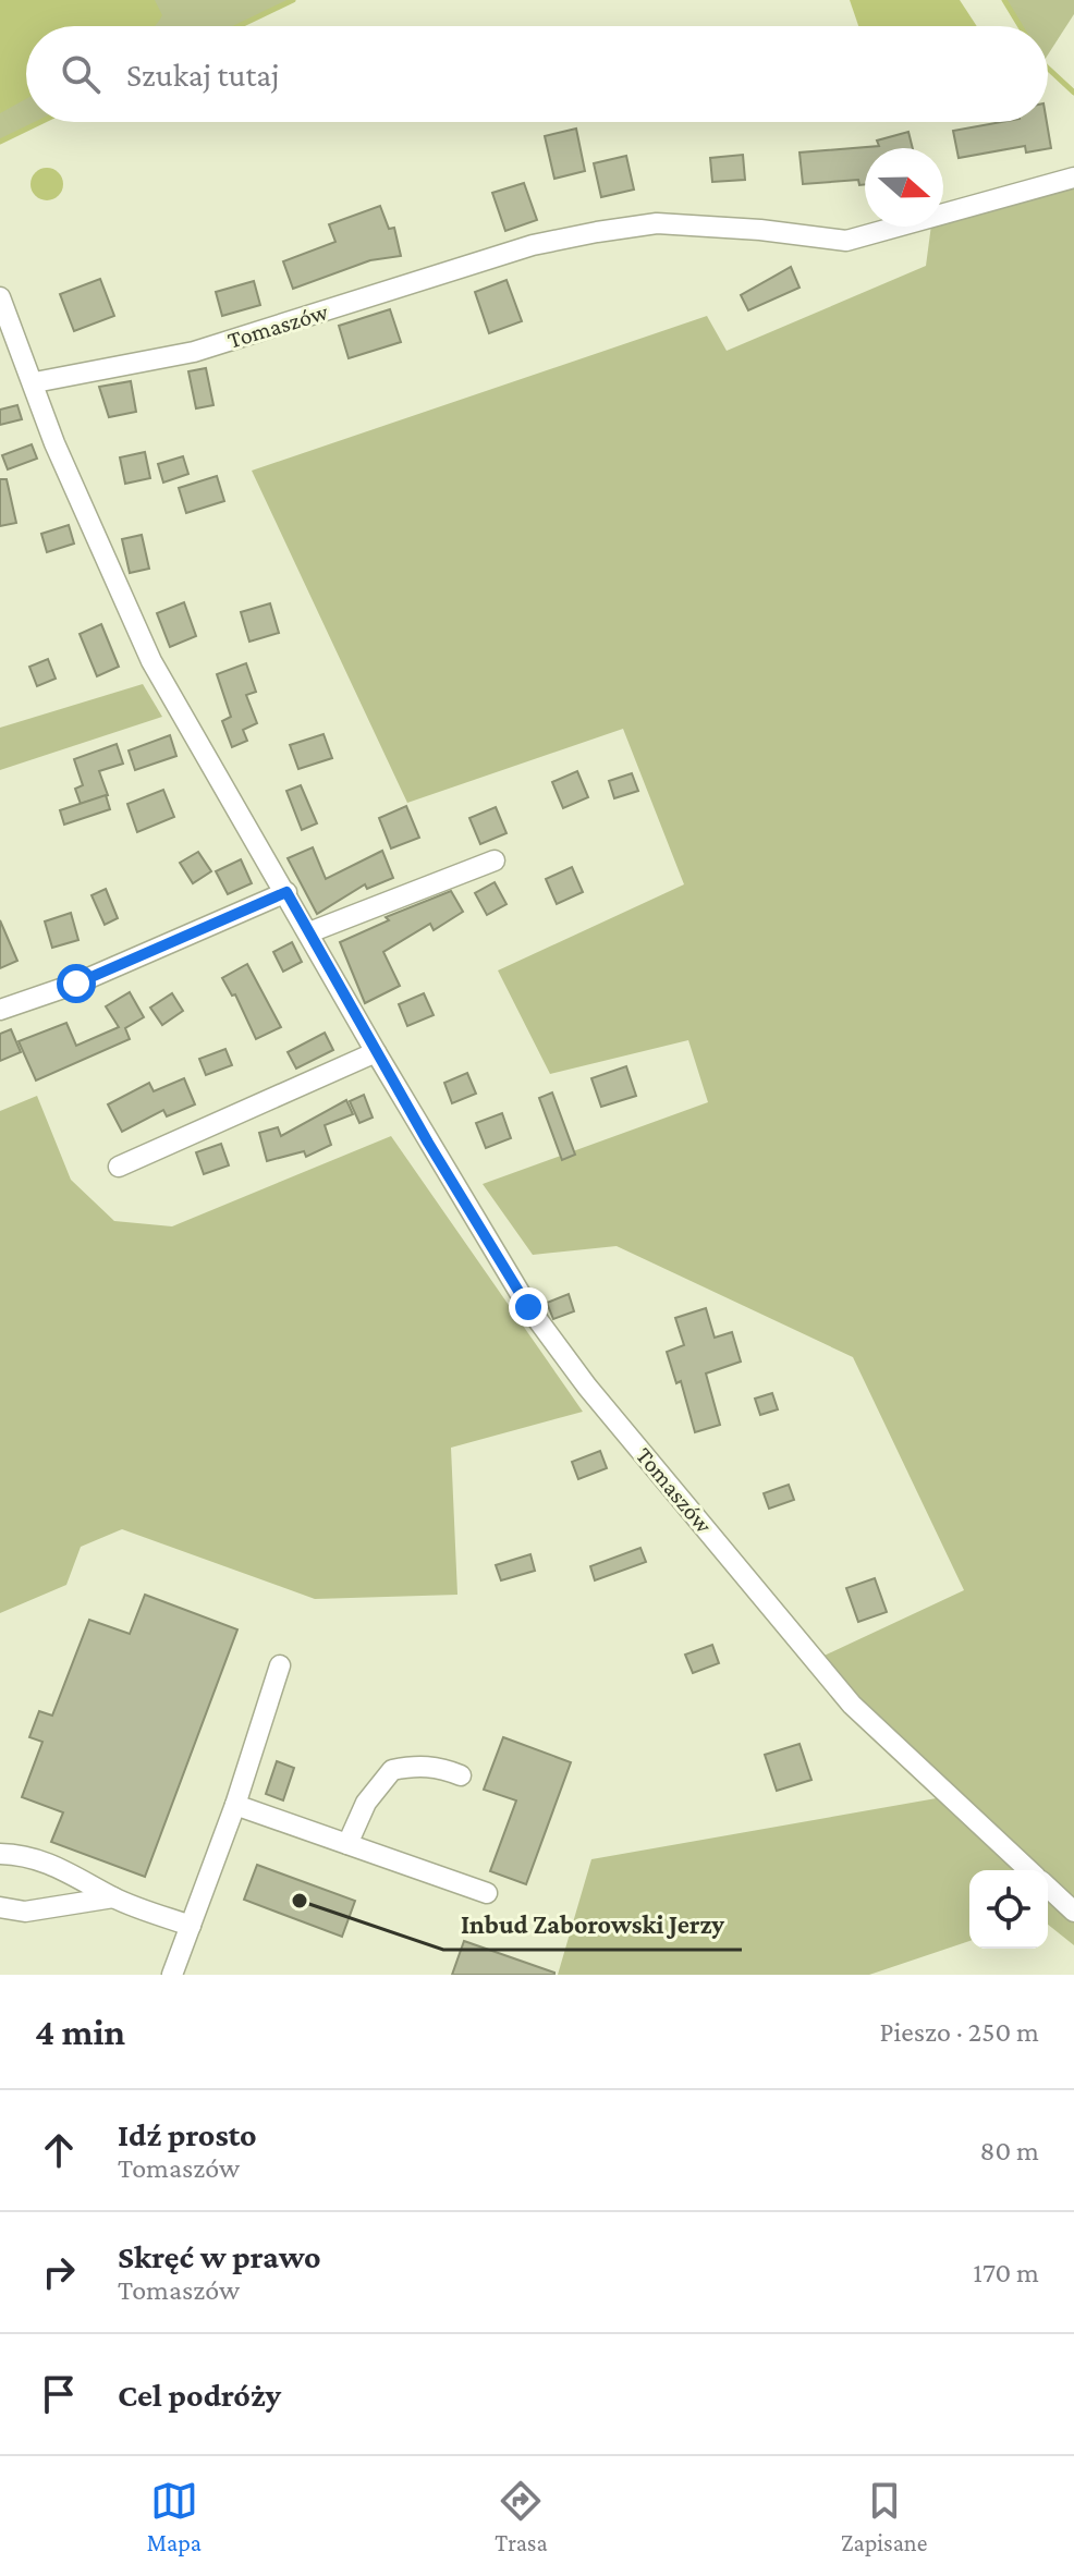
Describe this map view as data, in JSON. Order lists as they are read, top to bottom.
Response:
{
  "streets": {
    "street": ["Tomaszów"]
  },
  "places": ["Inbud Zaborowski Jerzy"],
  "north": "right",
  "page": {
    "search": "Szukaj tutaj",
    "heading": ["4 min", "Pieszo · 250 m"],
    "list": [
      ["Idź prosto", "Tomaszów", "80 m"],
      ["Skręć w prawo", "Tomaszów", "170 m"],
      "Cel podróży"
    ],
    "nav": ["Mapa", "Trasa", "Zapisane"]
  }
}
